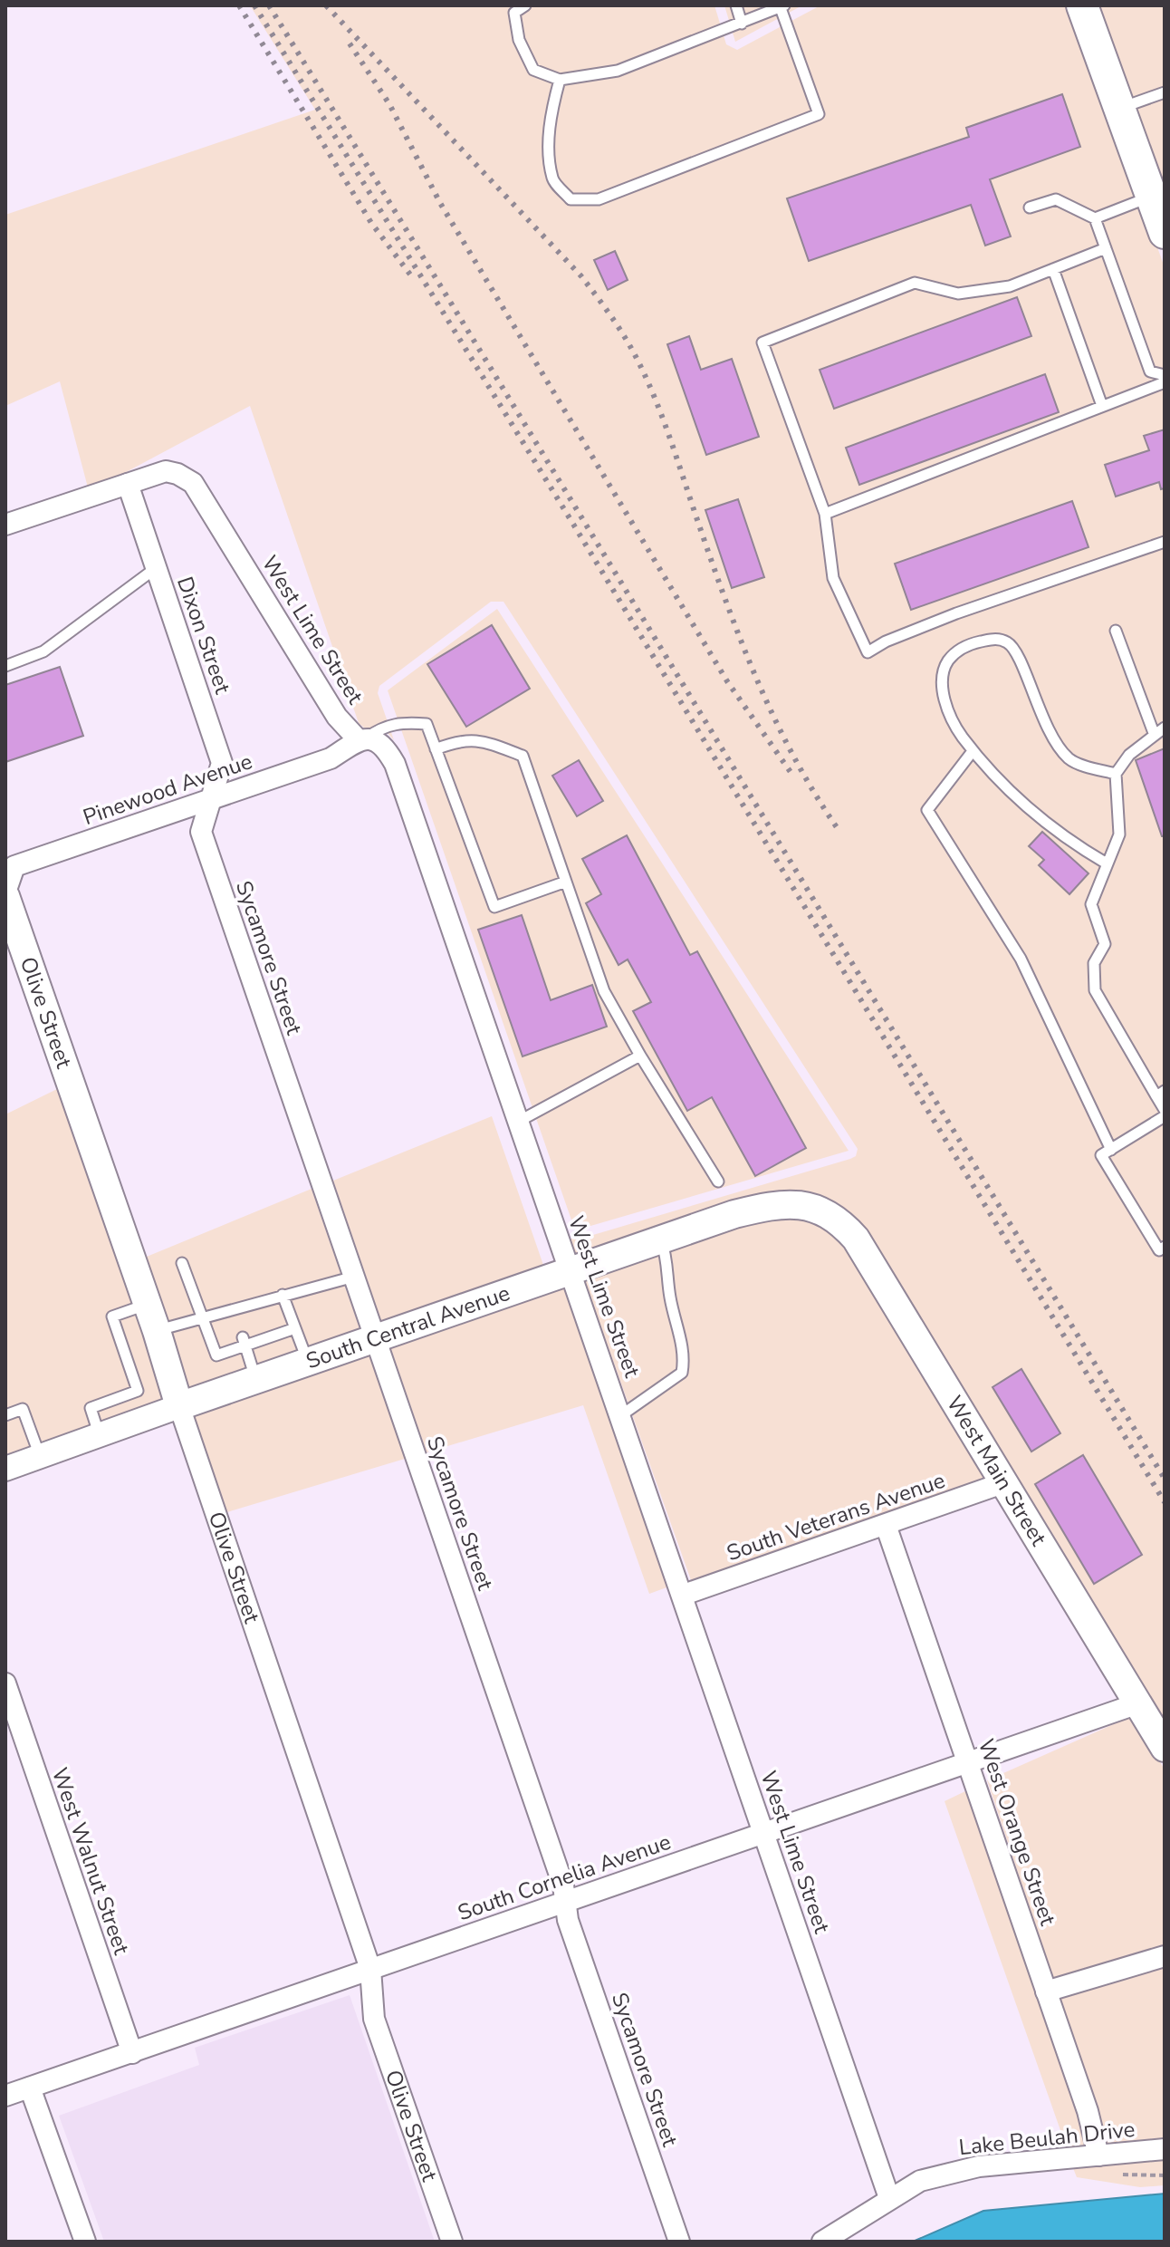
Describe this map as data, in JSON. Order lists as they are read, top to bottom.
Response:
{
  "streets": {
    "main road": ["Olive Street", "South Central Avenue", "West Main Street"],
    "street": [
      "West Lime Street",
      "Dixon Street",
      "Pinewood Avenue",
      "Sycamore Street",
      "South Veterans Avenue",
      "West Orange Street",
      "West Walnut Street",
      "South Cornelia Avenue",
      "Lake Beulah Drive"
    ]
  },
  "crossings": [
    ["West Lime Street", "Dixon Street"],
    ["West Lime Street", "Pinewood Avenue"],
    ["West Lime Street", "South Central Avenue"],
    ["West Lime Street", "South Veterans Avenue"],
    ["West Lime Street", "South Cornelia Avenue"],
    ["West Lime Street", "Lake Beulah Drive"],
    ["Dixon Street", "Pinewood Avenue"],
    ["Dixon Street", "Sycamore Street"],
    ["Pinewood Avenue", "Sycamore Street"],
    ["Pinewood Avenue", "Olive Street"],
    ["Sycamore Street", "South Central Avenue"],
    ["Sycamore Street", "South Cornelia Avenue"],
    ["Olive Street", "South Central Avenue"],
    ["Olive Street", "South Cornelia Avenue"],
    ["South Central Avenue", "West Main Street"],
    ["West Main Street", "South Veterans Avenue"],
    ["West Main Street", "South Cornelia Avenue"],
    ["South Veterans Avenue", "West Orange Street"],
    ["West Orange Street", "South Cornelia Avenue"],
    ["West Orange Street", "Lake Beulah Drive"],
    ["West Walnut Street", "South Cornelia Avenue"]
  ]
}
